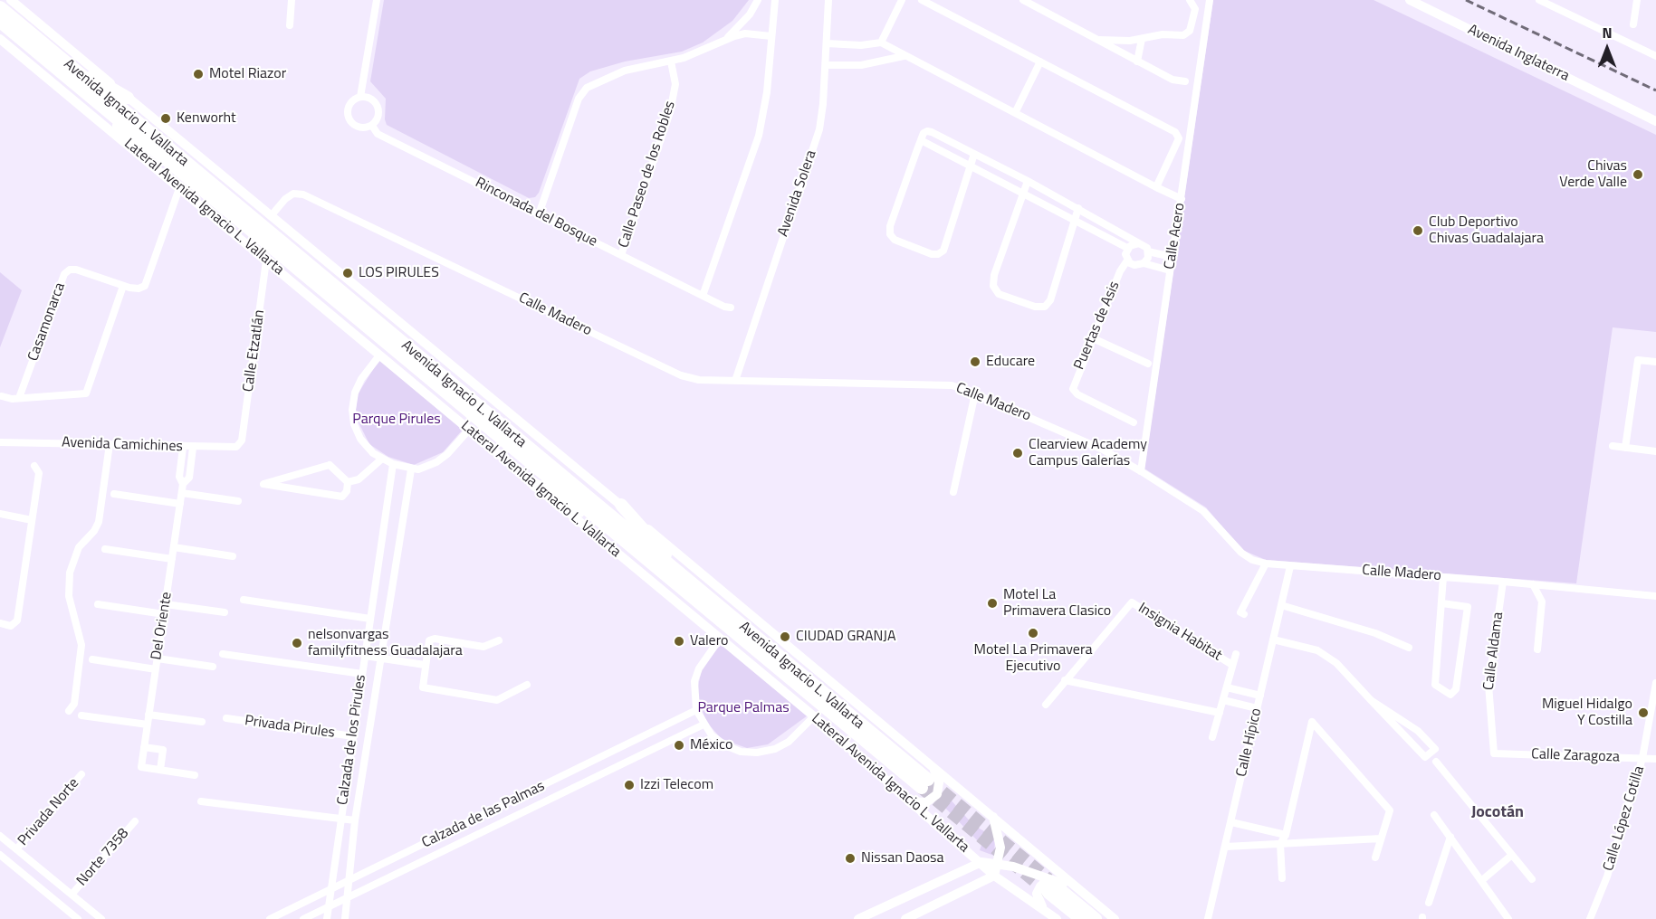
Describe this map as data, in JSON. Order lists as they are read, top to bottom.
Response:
{
  "streets": {
    "highway": ["Avenida Ignacio L. Vallarta"],
    "street": [
      "Avenida Inglaterra",
      "Calle Paseo de los Robles",
      "Avenida Solera",
      "Lateral Avenida Ignacio L. Vallarta",
      "Rinconada del Bosque",
      "Calle Acero",
      "Calle Madero",
      "Casamonarca",
      "Puertas de Asis",
      "Calle Etzatlán",
      "Avenida Camichines",
      "Del Oriente",
      "Insignia Habitat",
      "Calle Aldama",
      "Privada Pirules",
      "Calzada de los Pirules",
      "Calle Hípico",
      "Calle Zaragoza",
      "Privada Norte",
      "Calzada de las Palmas",
      "Calle López Cotilla",
      "Norte 7358"
    ]
  },
  "crossings": [
    ["Calle Paseo de los Robles", "Rinconada del Bosque"],
    ["Avenida Solera", "Calle Madero"],
    ["Lateral Avenida Ignacio L. Vallarta", "Casamonarca"],
    ["Lateral Avenida Ignacio L. Vallarta", "Calle Etzatlán"],
    ["Calle Acero", "Calle Madero"],
    ["Calle Madero", "Calle Aldama"],
    ["Calle Madero", "Calle Hípico"],
    ["Calle Etzatlán", "Avenida Camichines"],
    ["Calle Aldama", "Calle Zaragoza"],
    ["Privada Pirules", "Calzada de los Pirules"],
    ["Calzada de los Pirules", "Calzada de las Palmas"],
    ["Calle Zaragoza", "Calle López Cotilla"]
  ],
  "districts": ["Jocotán"],
  "parks": ["Parque Pirules", "Parque Palmas"],
  "places": [
    "Motel Riazor",
    "Kenworht",
    "Chivas Verde Valle",
    "Club Deportivo Chivas Guadalajara",
    "LOS PIRULES",
    "Educare",
    "Clearview Academy Campus Galerías",
    "Motel La Primavera Clasico",
    "Motel La Primavera Ejecutivo",
    "CIUDAD GRANJA",
    "Valero",
    "nelsonvargas familyfitness Guadalajara",
    "Miguel Hidalgo Y Costilla",
    "México",
    "Izzi Telecom",
    "Nissan Daosa"
  ],
  "north": "top"
}
